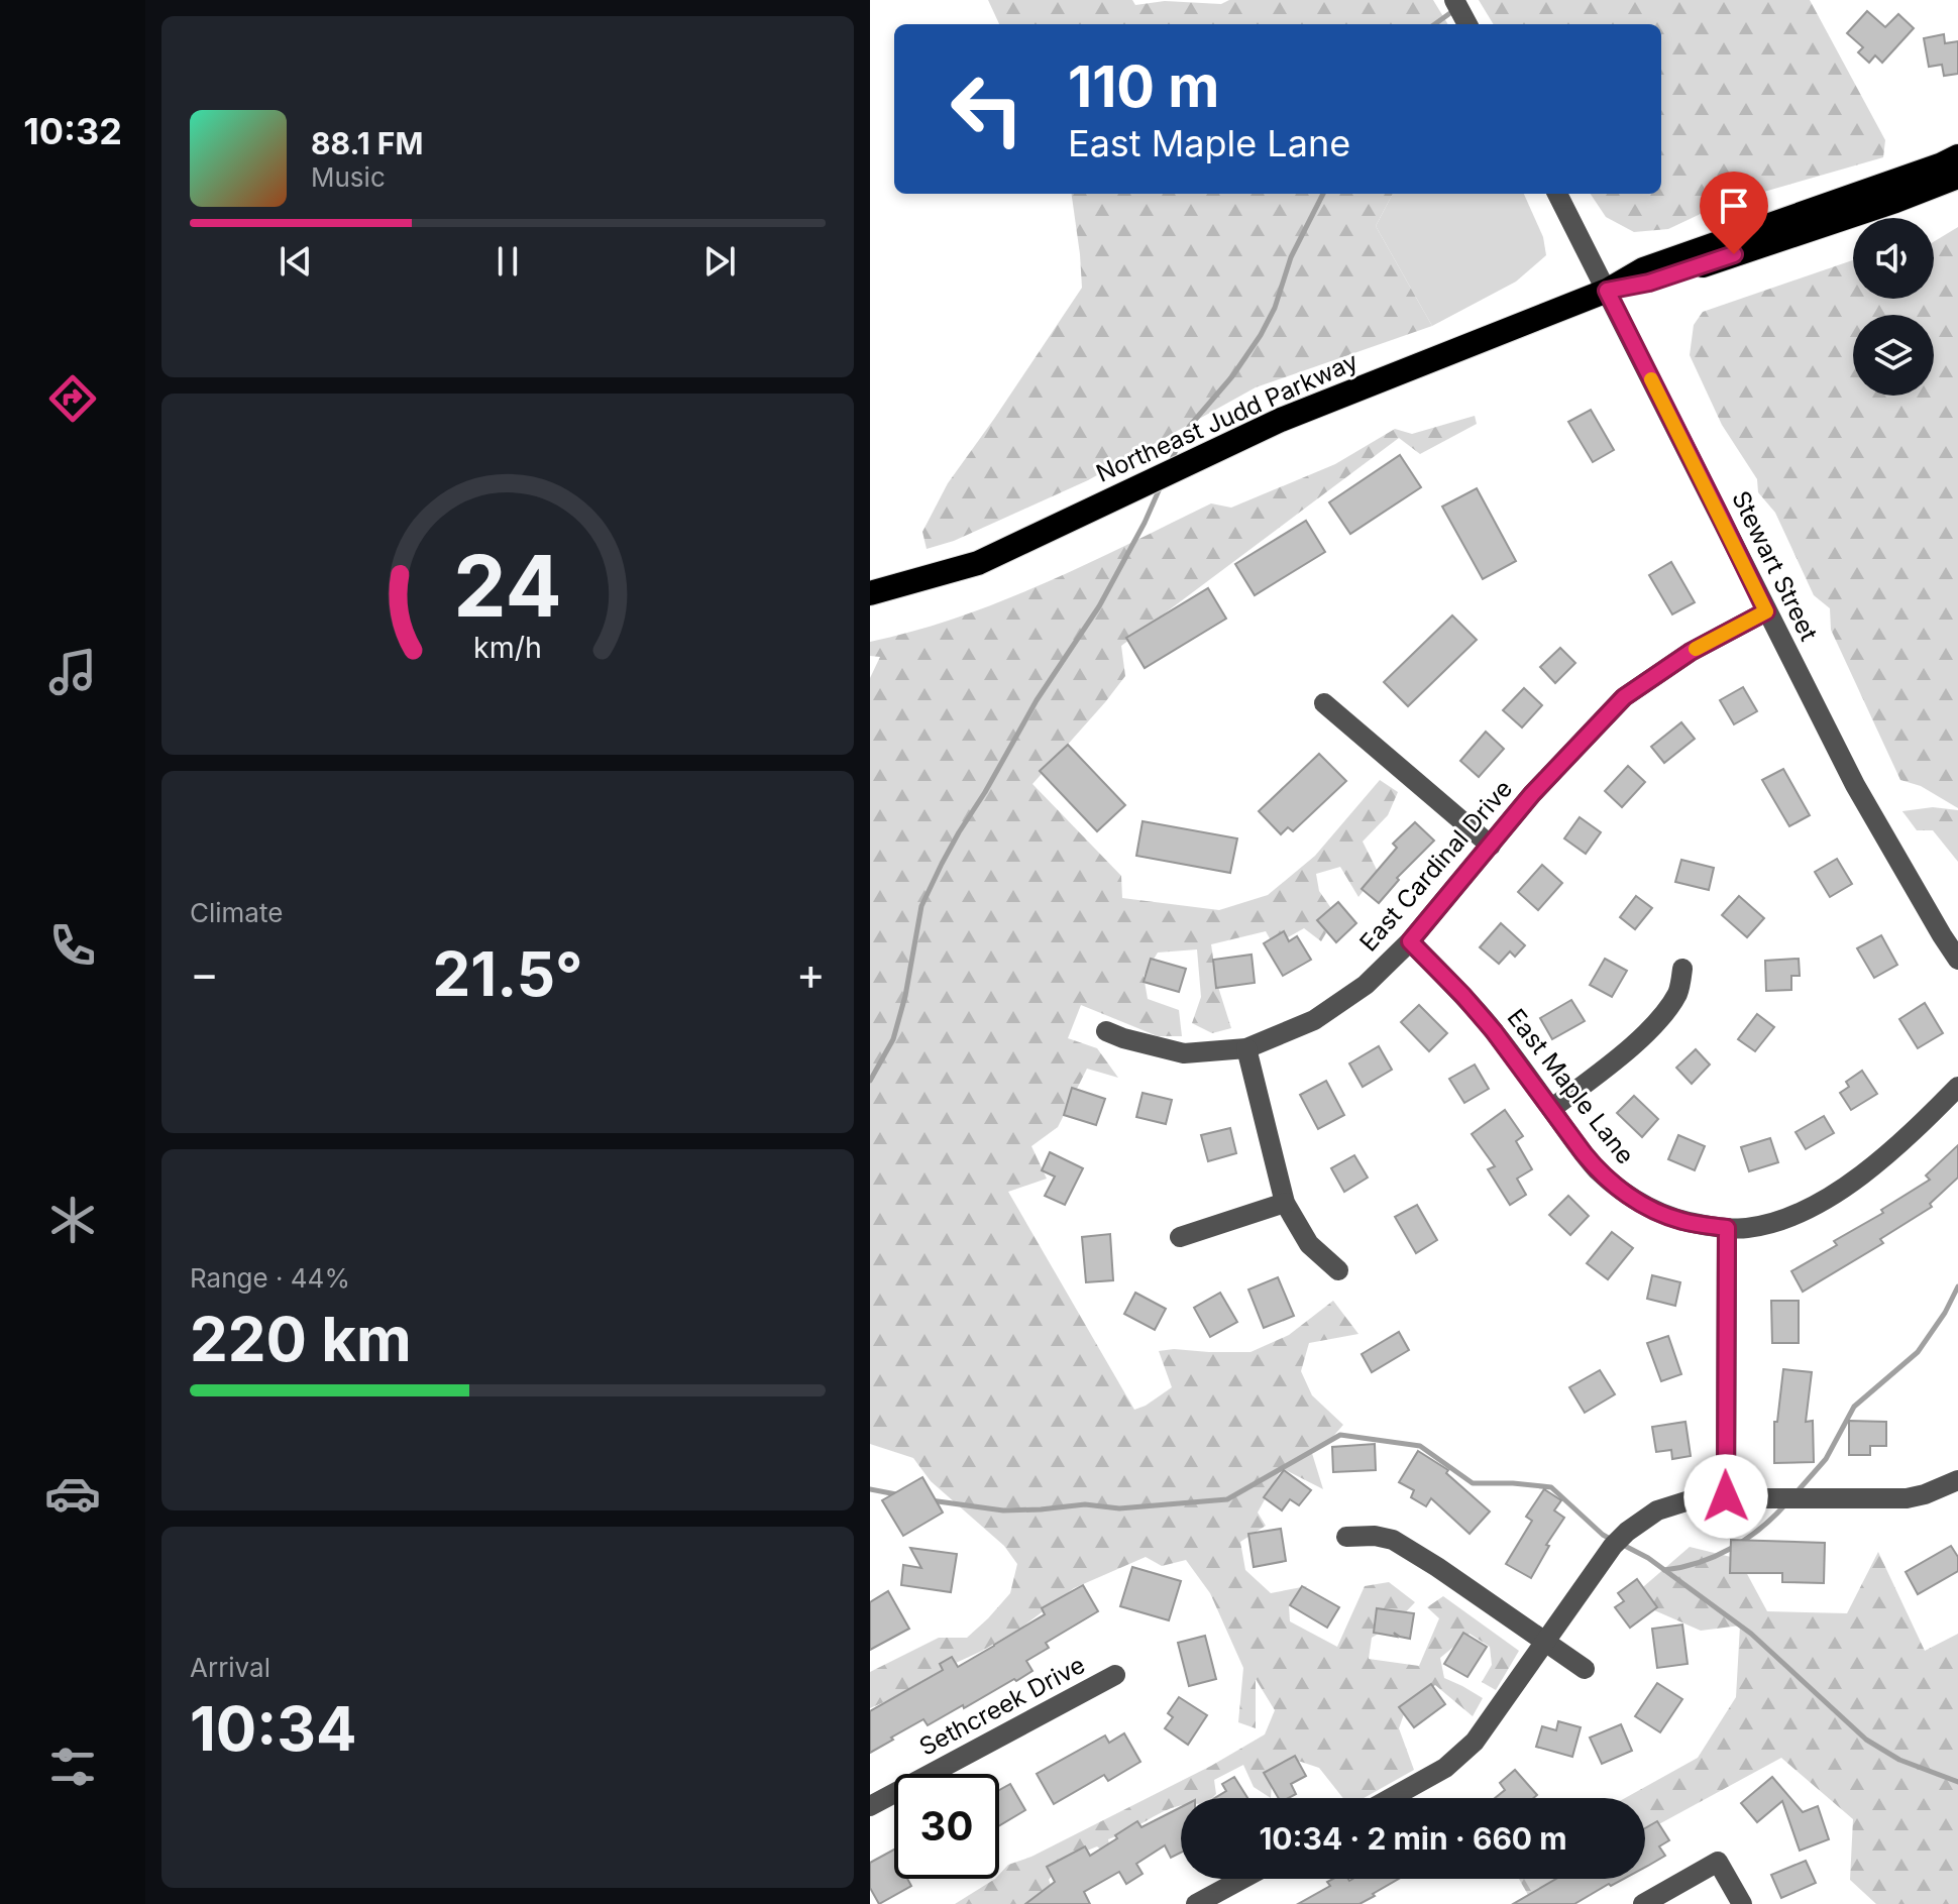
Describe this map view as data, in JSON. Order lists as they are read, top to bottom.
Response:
{
  "streets": {
    "highway": ["Northeast Judd Parkway"],
    "street": [
      "Stewart Street",
      "East Cardinal Drive",
      "East Maple Lane",
      "Sethcreek Drive"
    ]
  },
  "crossings": [
    ["Northeast Judd Parkway", "Stewart Street"],
    ["Stewart Street", "East Cardinal Drive"],
    ["East Cardinal Drive", "East Maple Lane"]
  ],
  "page": {
    "tabs": "10:32",
    "turn": ["110 m", "East Maple Lane"],
    "song": ["88.1 FM", "Music"],
    "tile": [
      "Climate",
      ["Range · 44%", "220 km"],
      ["Arrival", "10:34"]
    ],
    "heat": ["−", "21.5°", "+"],
    "limit": "30",
    "trip": "10:34 · 2 min · 660 m",
    "gauge": ["24", "km/h"]
  }
}
